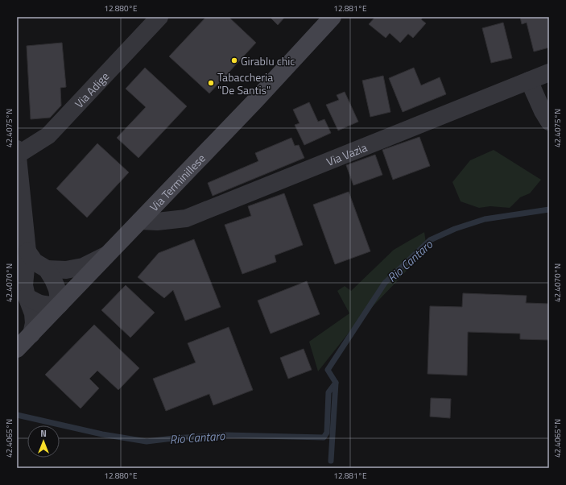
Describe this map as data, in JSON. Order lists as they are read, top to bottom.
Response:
{
  "streets": {
    "main road": ["Via Terminillese"],
    "street": ["Via Adige", "Via Vazia"]
  },
  "crossings": [
    ["Via Vazia", "Via Terminillese"]
  ],
  "water": ["Rio Cantaro"],
  "places": ["Girablu chic", "Tabaccheria \"De Santis\""],
  "north": "top",
  "coordinates": [
    "12.880°E",
    "12.881°E",
    "42.4075°N",
    "42.4070°N",
    "42.4065°N"
  ]
}
